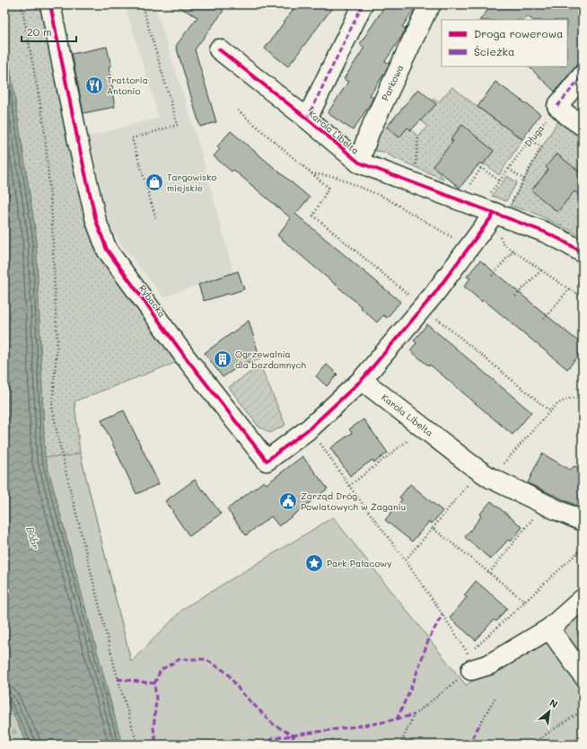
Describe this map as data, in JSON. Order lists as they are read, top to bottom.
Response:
{
  "streets": {
    "street": ["Parkowa", "Karola Libelta", "Rybacka"],
    "path": ["Długa"]
  },
  "crossings": [
    ["Parkowa", "Karola Libelta"],
    ["Karola Libelta", "Długa"],
    ["Karola Libelta", "Rybacka"]
  ],
  "water": ["Bóbr"],
  "places": {
    "restaurant": ["Trattoria Antonio"],
    "shop": ["Targowisko miejskie"],
    "building": ["Ogrzewalnia dla bezdomnych"],
    "public building": ["Zarząd Dróg Powiatowych w Żaganiu"],
    "place": ["Park Pałacowy"]
  },
  "legend": ["Droga rowerowa", "Ścieżka"],
  "scale_bar": "20 m",
  "north": "top right"
}
